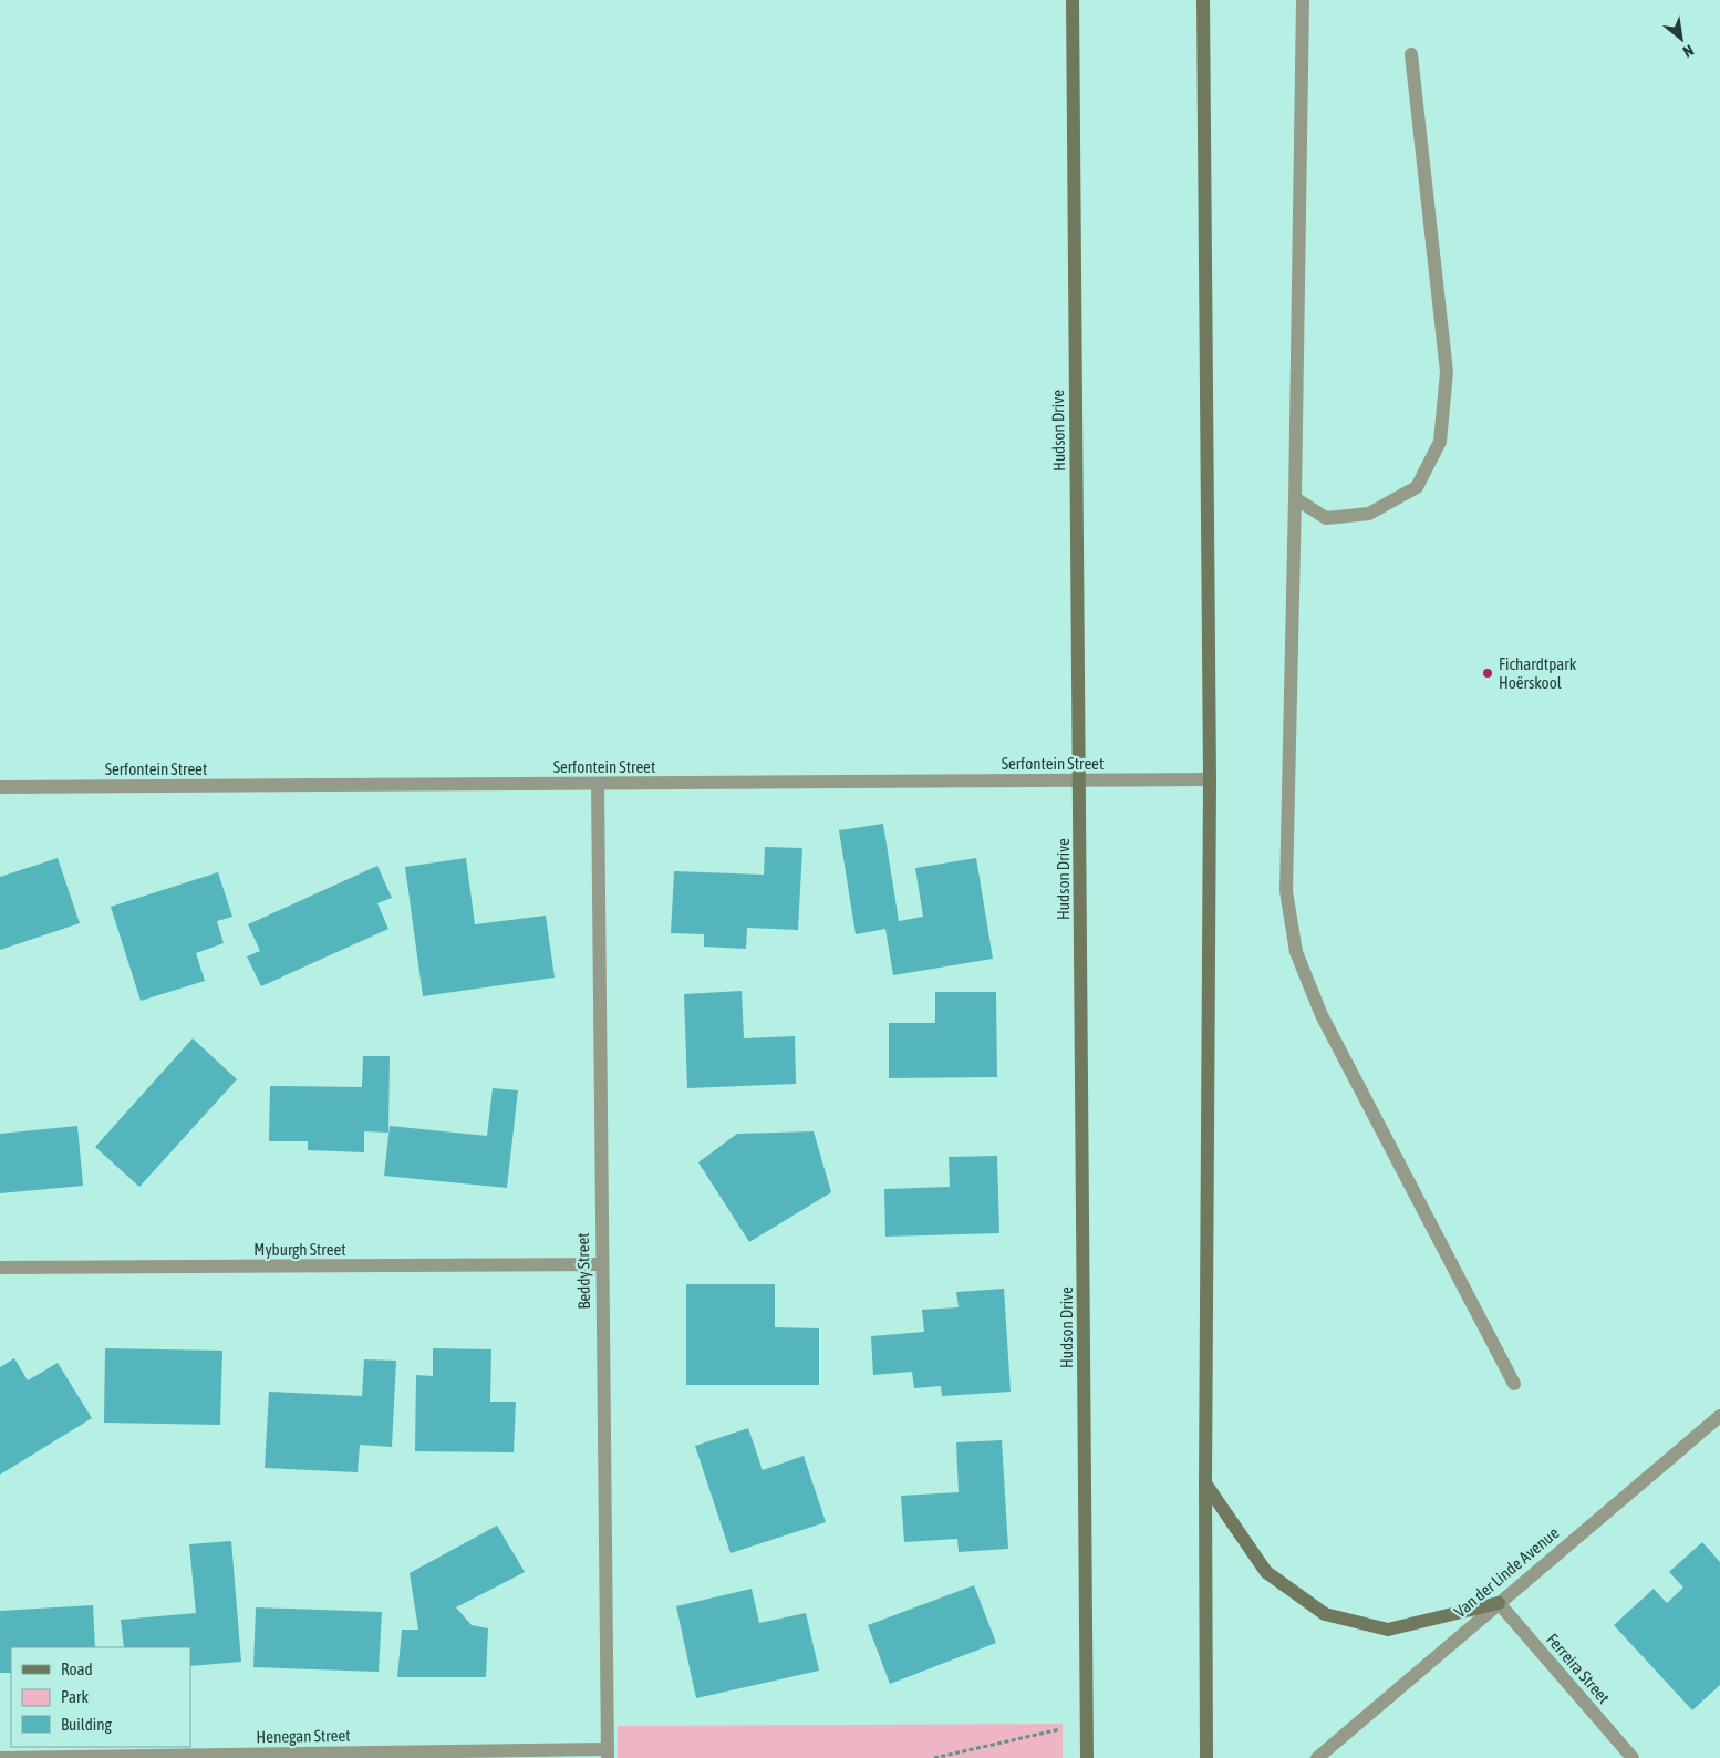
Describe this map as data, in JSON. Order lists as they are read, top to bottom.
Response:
{
  "streets": {
    "street": [
      "Hudson Drive",
      "Serfontein Street",
      "Myburgh Street",
      "Beddy Street",
      "Van der Linde Avenue",
      "Ferreira Street",
      "Henegan Street"
    ]
  },
  "crossings": [
    ["Hudson Drive", "Serfontein Street"],
    ["Serfontein Street", "Beddy Street"],
    ["Myburgh Street", "Beddy Street"],
    ["Beddy Street", "Henegan Street"],
    ["Van der Linde Avenue", "Ferreira Street"]
  ],
  "places": ["Fichardtpark Hoërskool"],
  "legend": ["Road", "Park", "Building"],
  "north": "bottom right"
}
